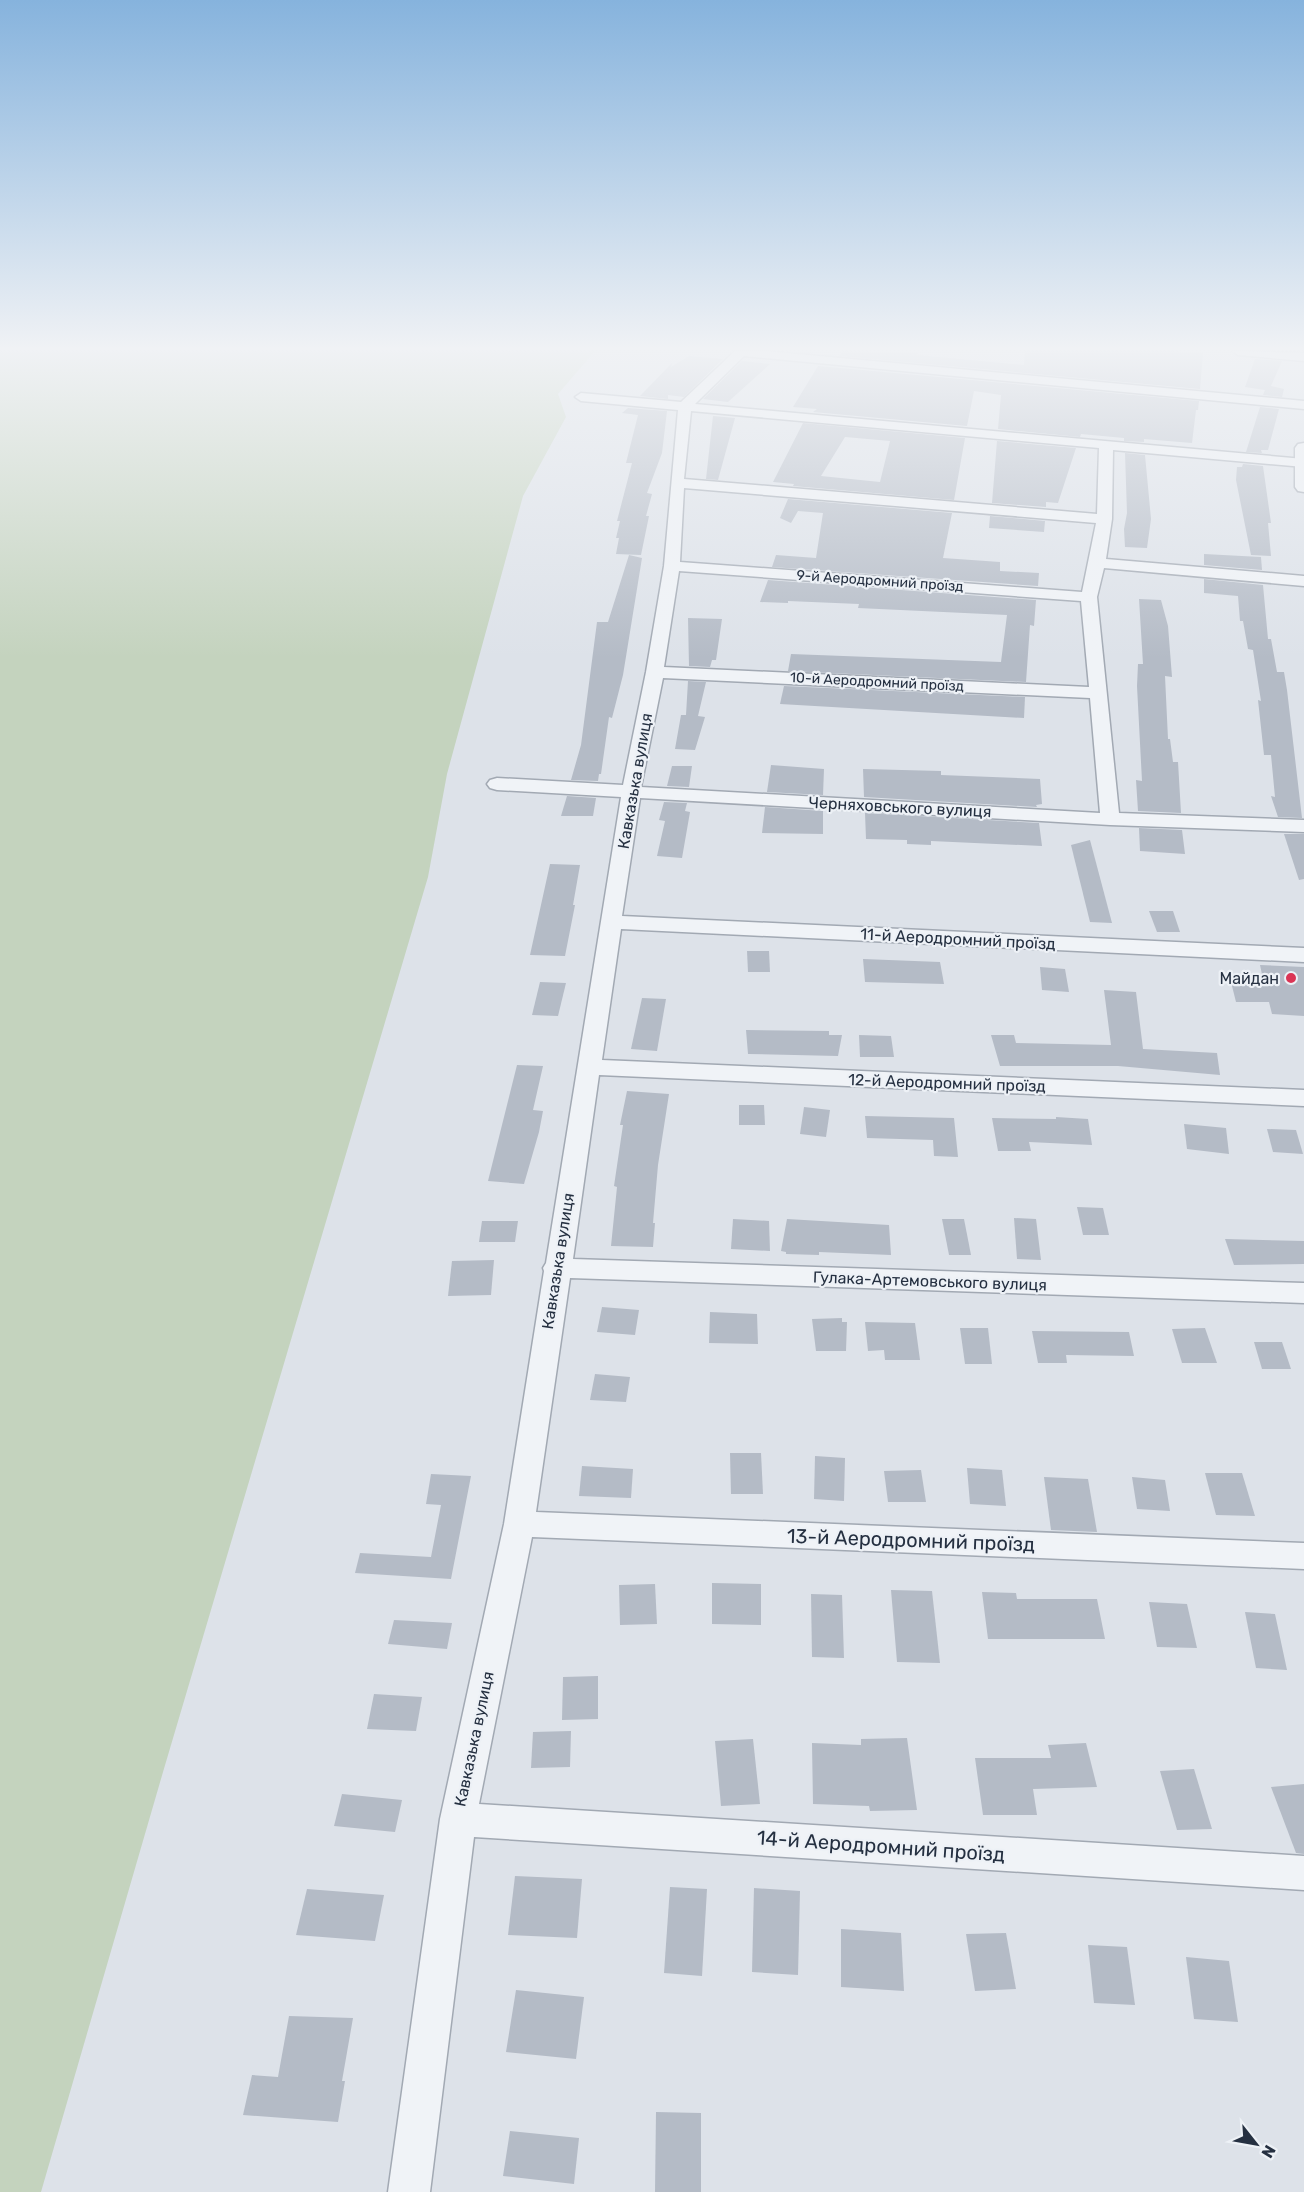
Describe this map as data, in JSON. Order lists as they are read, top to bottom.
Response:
{
  "streets": {
    "street": [
      "9-й Аеродромний проїзд",
      "10-й Аеродромний проїзд",
      "Кавказька вулиця",
      "Черняховського вулиця",
      "11-й Аеродромний проїзд",
      "12-й Аеродромний проїзд",
      "Гулака-Артемовського вулиця",
      "13-й Аеродромний проїзд",
      "14-й Аеродромний проїзд"
    ]
  },
  "crossings": [
    ["9-й Аеродромний проїзд", "Кавказька вулиця"],
    ["10-й Аеродромний проїзд", "Кавказька вулиця"],
    ["Кавказька вулиця", "Черняховського вулиця"],
    ["Кавказька вулиця", "11-й Аеродромний проїзд"],
    ["Кавказька вулиця", "12-й Аеродромний проїзд"],
    ["Кавказька вулиця", "Гулака-Артемовського вулиця"],
    ["Кавказька вулиця", "13-й Аеродромний проїзд"],
    ["Кавказька вулиця", "14-й Аеродромний проїзд"]
  ],
  "places": ["Майдан"],
  "north": "bottom right"
}
